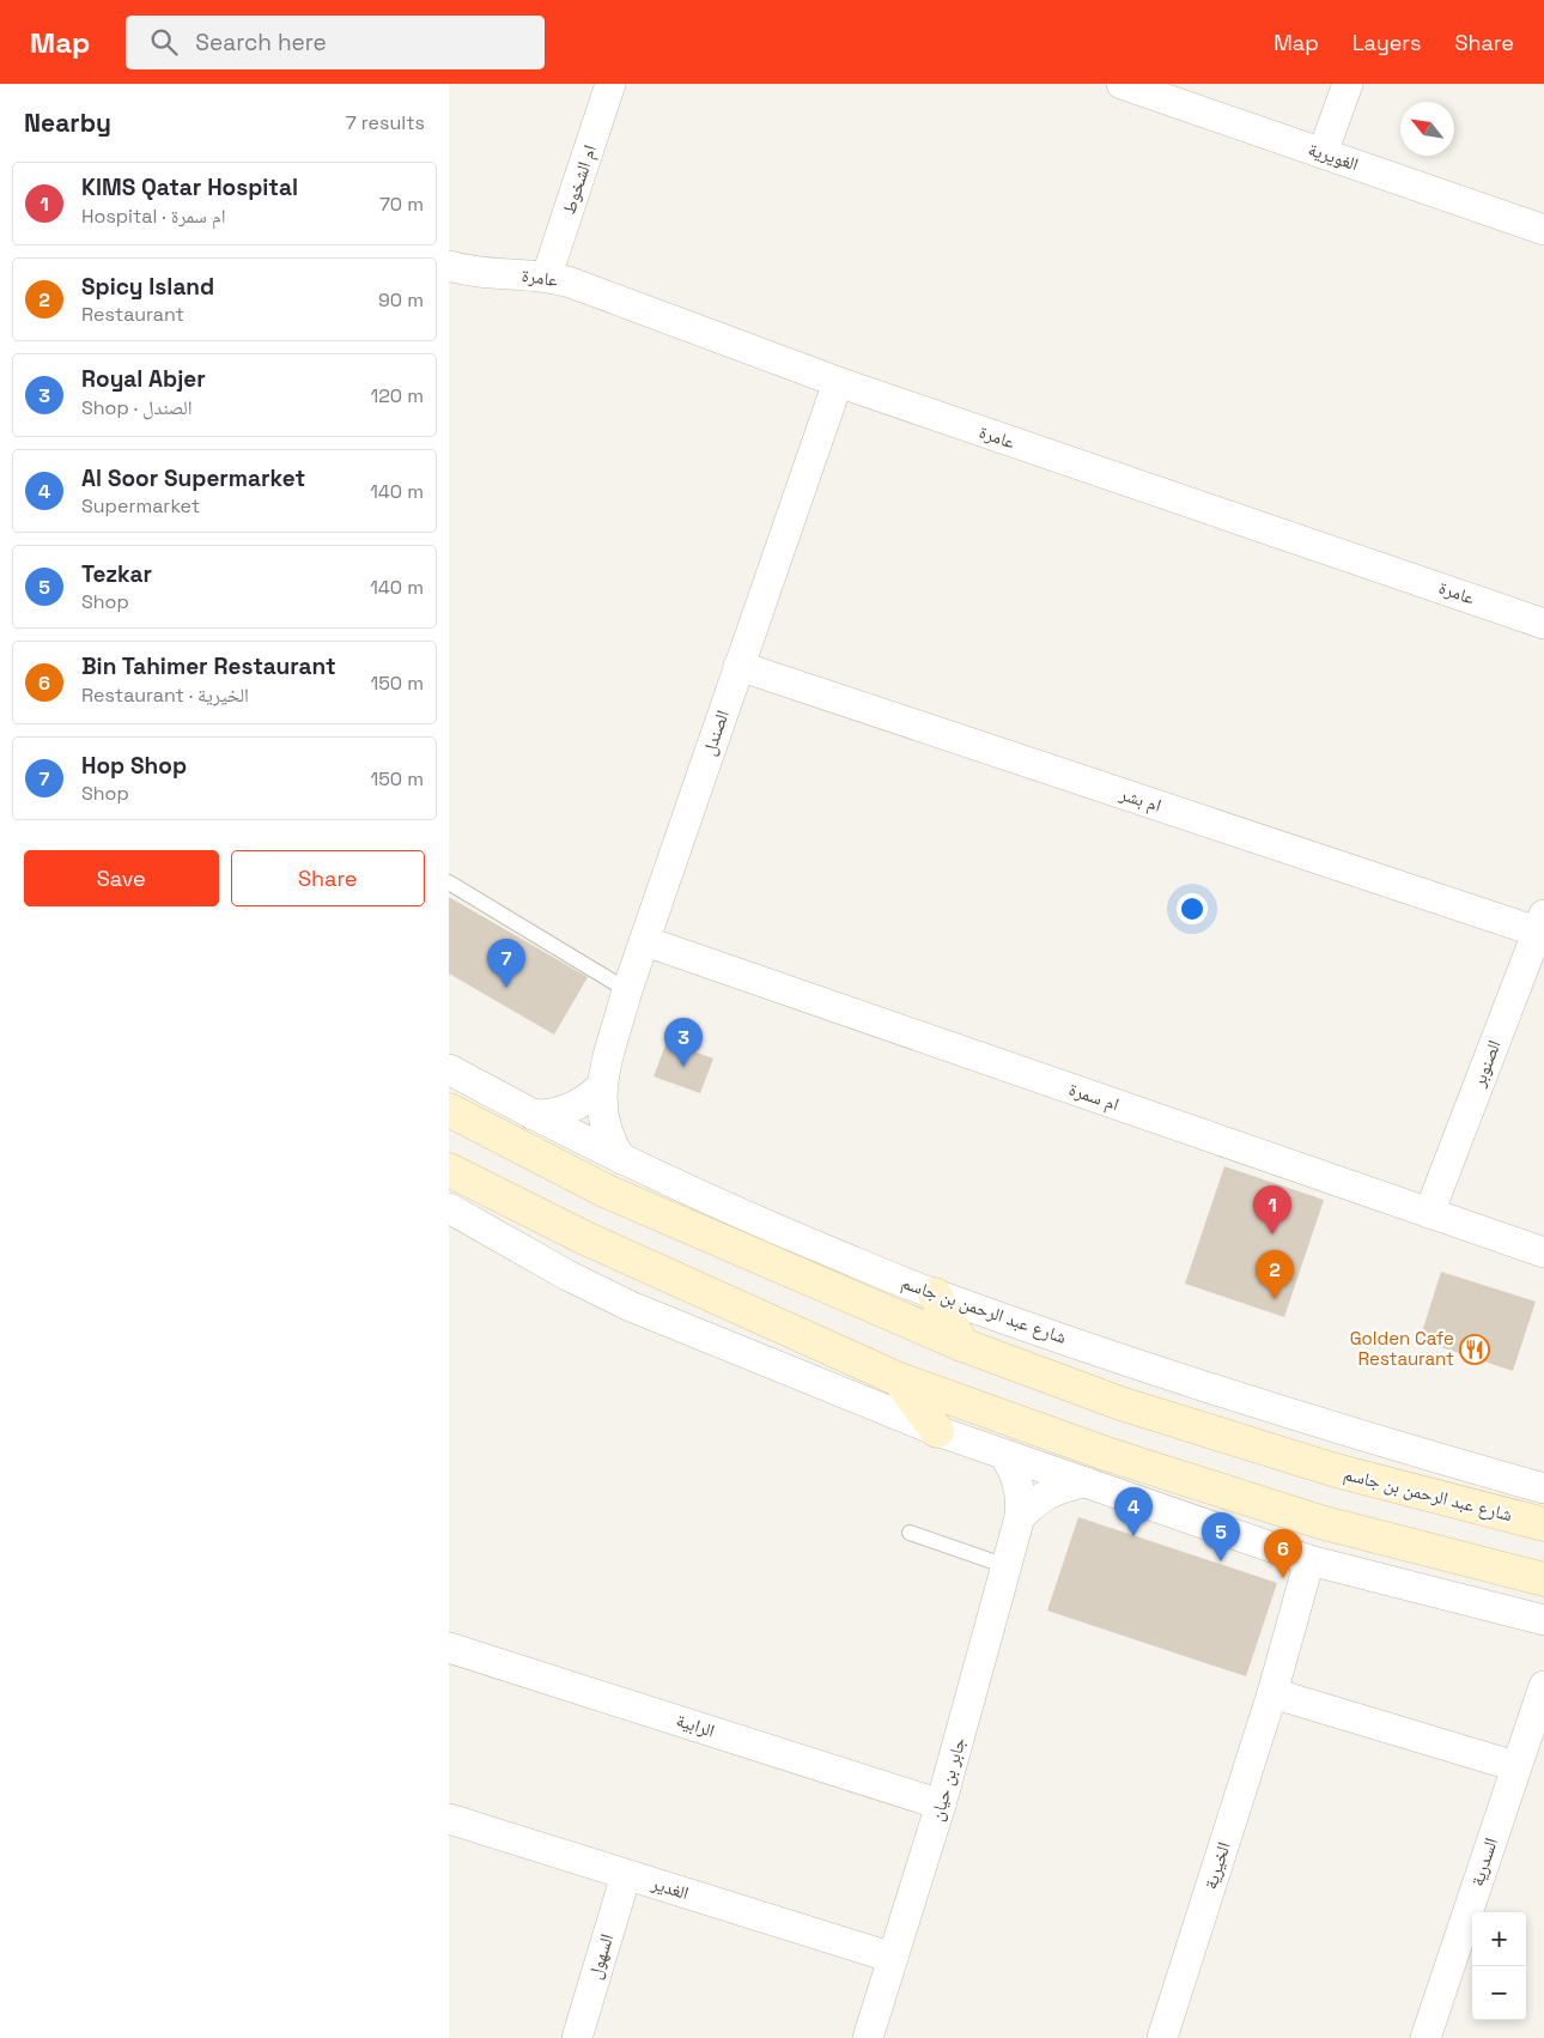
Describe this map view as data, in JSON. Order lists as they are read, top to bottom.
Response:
{
  "streets": {
    "main road": ["شارع عبد الرحمن بن جاسم"],
    "street": [
      "الغويرية",
      "ام الشخوط",
      "عامرة",
      "الصندل",
      "ام بشر",
      "الصنوبر",
      "ام سمرة",
      "الرابية",
      "جابر بن حيان",
      "السدرية",
      "الخيرية",
      "الغدير",
      "السهول"
    ]
  },
  "crossings": [
    ["ام الشخوط", "عامرة"],
    ["عامرة", "الصندل"],
    ["الصندل", "ام بشر"],
    ["الصندل", "ام سمرة"],
    ["الصندل", "شارع عبد الرحمن بن جاسم"],
    ["ام بشر", "الصنوبر"],
    ["الصنوبر", "ام سمرة"],
    ["الرابية", "جابر بن حيان"],
    ["جابر بن حيان", "الغدير"],
    ["الغدير", "السهول"]
  ],
  "places": {
    "restaurant": ["Golden Cafe Restaurant"]
  },
  "north": "top left",
  "page": {
    "header": "Map",
    "search": "Search here",
    "nav": ["Map", "Layers", "Share"],
    "heading": ["Nearby", "7 results"],
    "list": [
      {
        "mark": "1",
        "name": "KIMS Qatar Hospital",
        "note": "Hospital · ام سمرة",
        "value": "70 m"
      },
      {
        "mark": "2",
        "name": "Spicy Island",
        "note": "Restaurant",
        "value": "90 m"
      },
      {
        "mark": "3",
        "name": "Royal Abjer",
        "note": "Shop · الصندل",
        "value": "120 m"
      },
      {
        "mark": "4",
        "name": "Al Soor Supermarket",
        "note": "Supermarket",
        "value": "140 m"
      },
      {
        "mark": "5",
        "name": "Tezkar",
        "note": "Shop",
        "value": "140 m"
      },
      {
        "mark": "6",
        "name": "Bin Tahimer Restaurant",
        "note": "Restaurant · الخيرية",
        "value": "150 m"
      },
      {
        "mark": "7",
        "name": "Hop Shop",
        "note": "Shop",
        "value": "150 m"
      }
    ],
    "buttons": ["Save", "Share"],
    "pins": [
      "7",
      "3",
      "1",
      "2",
      "4",
      "5",
      "6"
    ],
    "map_buttons": ["+", "−"]
  }
}
